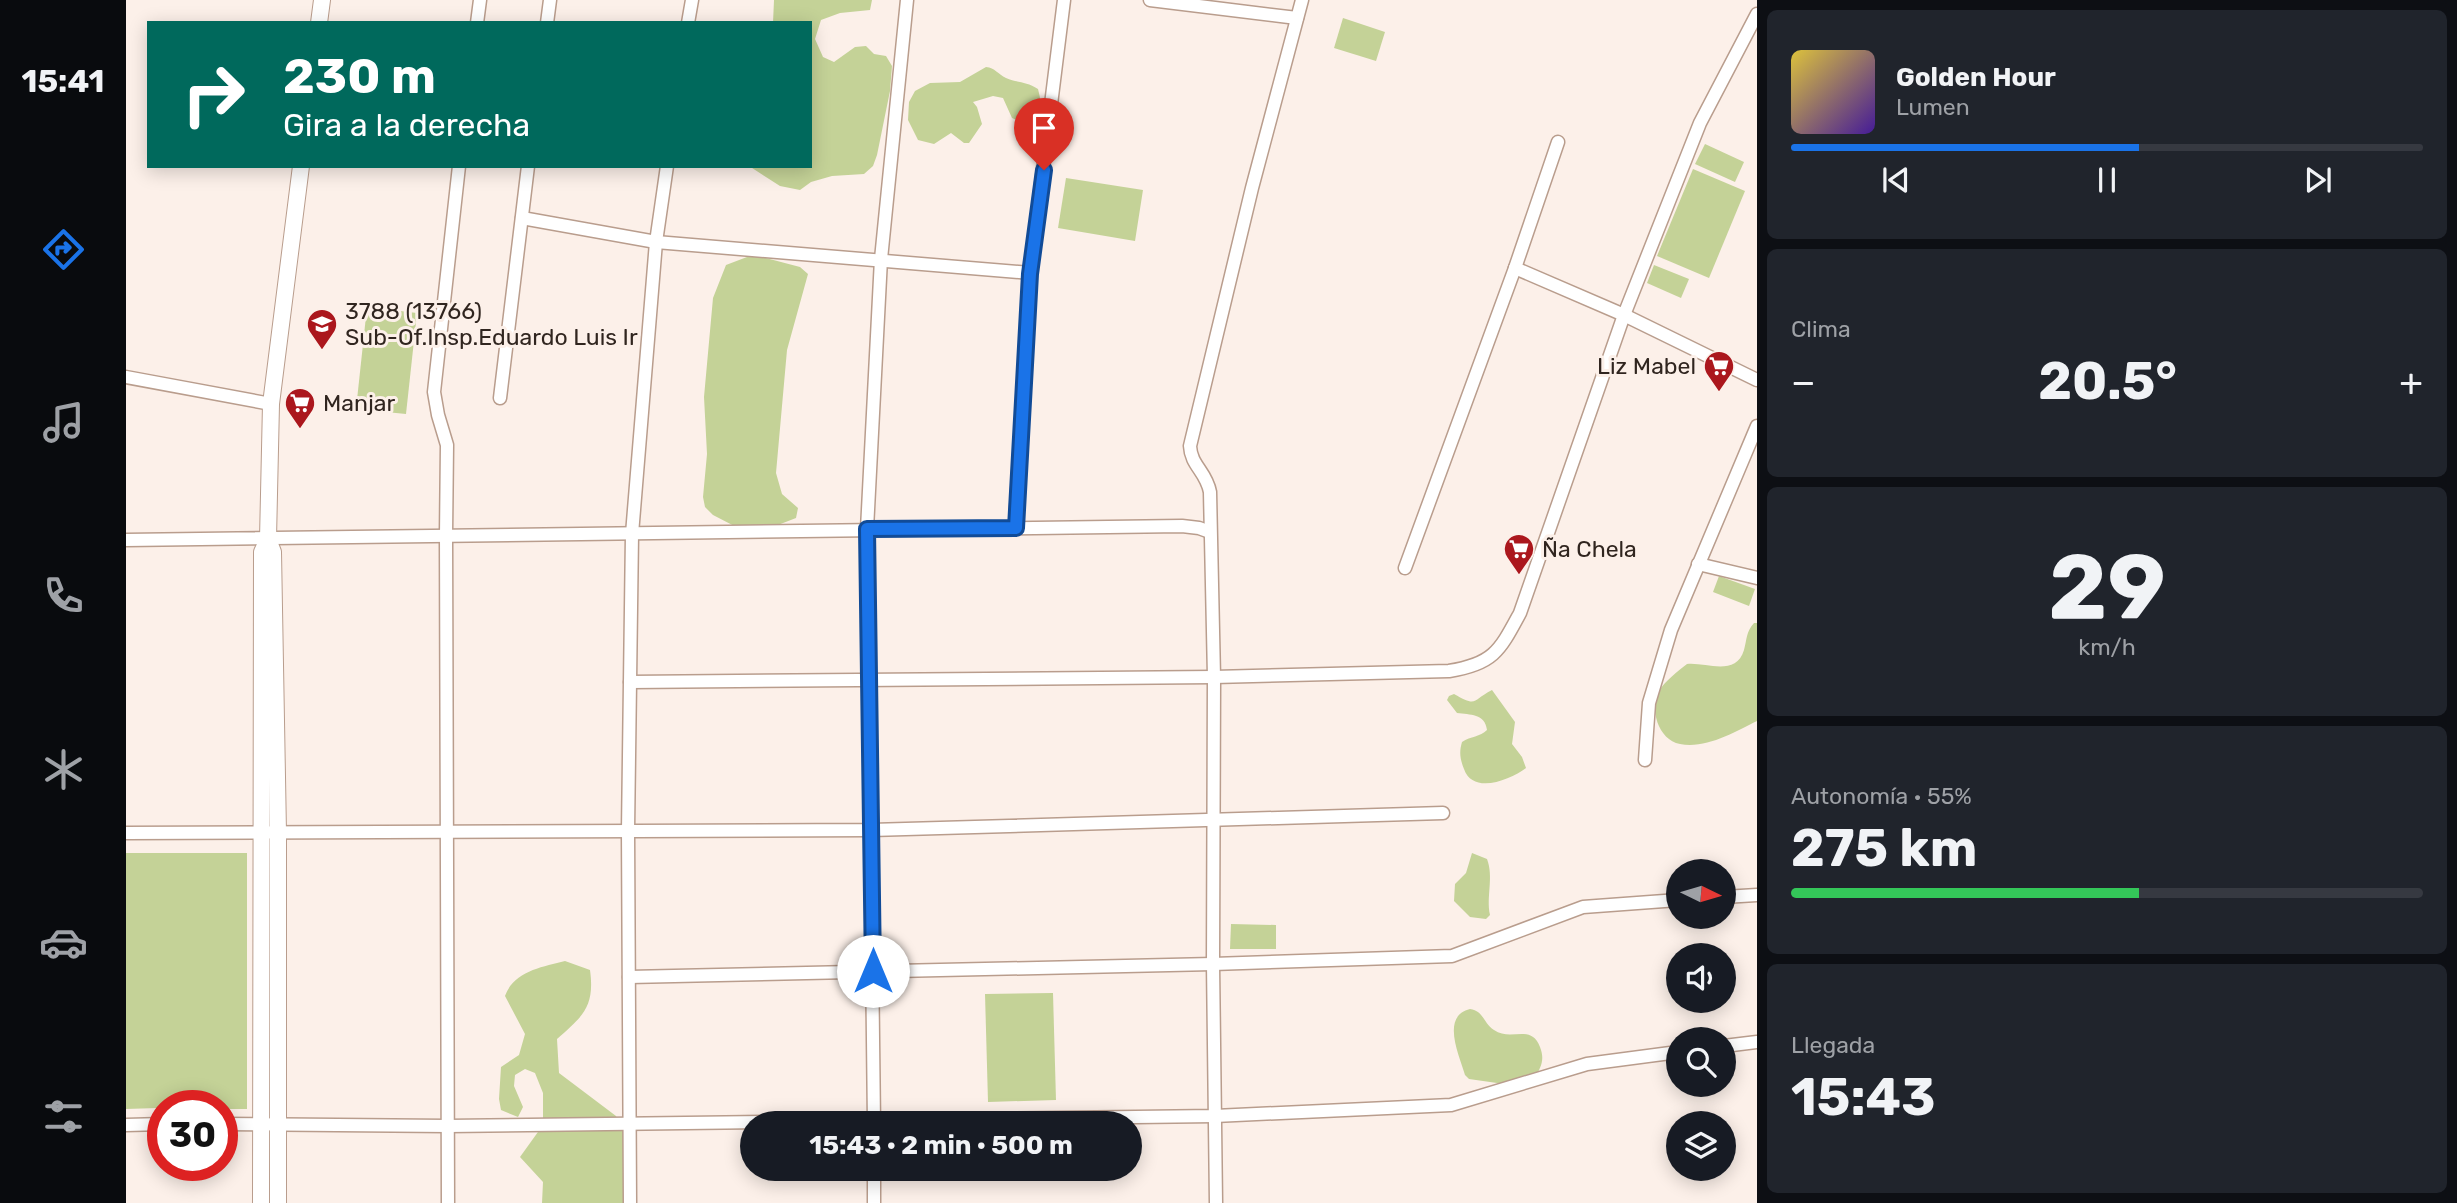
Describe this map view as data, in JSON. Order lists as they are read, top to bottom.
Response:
{
  "places": {
    "school or university": ["3788 (13766) Sub-Of.Insp.Eduardo Luis Ir"],
    "supermarket": ["Liz Mabel", "Manjar", "Ña Chela"]
  },
  "north": "right",
  "page": {
    "tabs": "15:41",
    "turn": ["230 m", "Gira a la derecha"],
    "song": ["Golden Hour", "Lumen"],
    "tile": [
      "Clima",
      ["29", "km/h"],
      ["Autonomía · 55%", "275 km"],
      ["Llegada", "15:43"]
    ],
    "heat": ["−", "20.5°", "+"],
    "limit": "30",
    "trip": "15:43 · 2 min · 500 m"
  }
}
